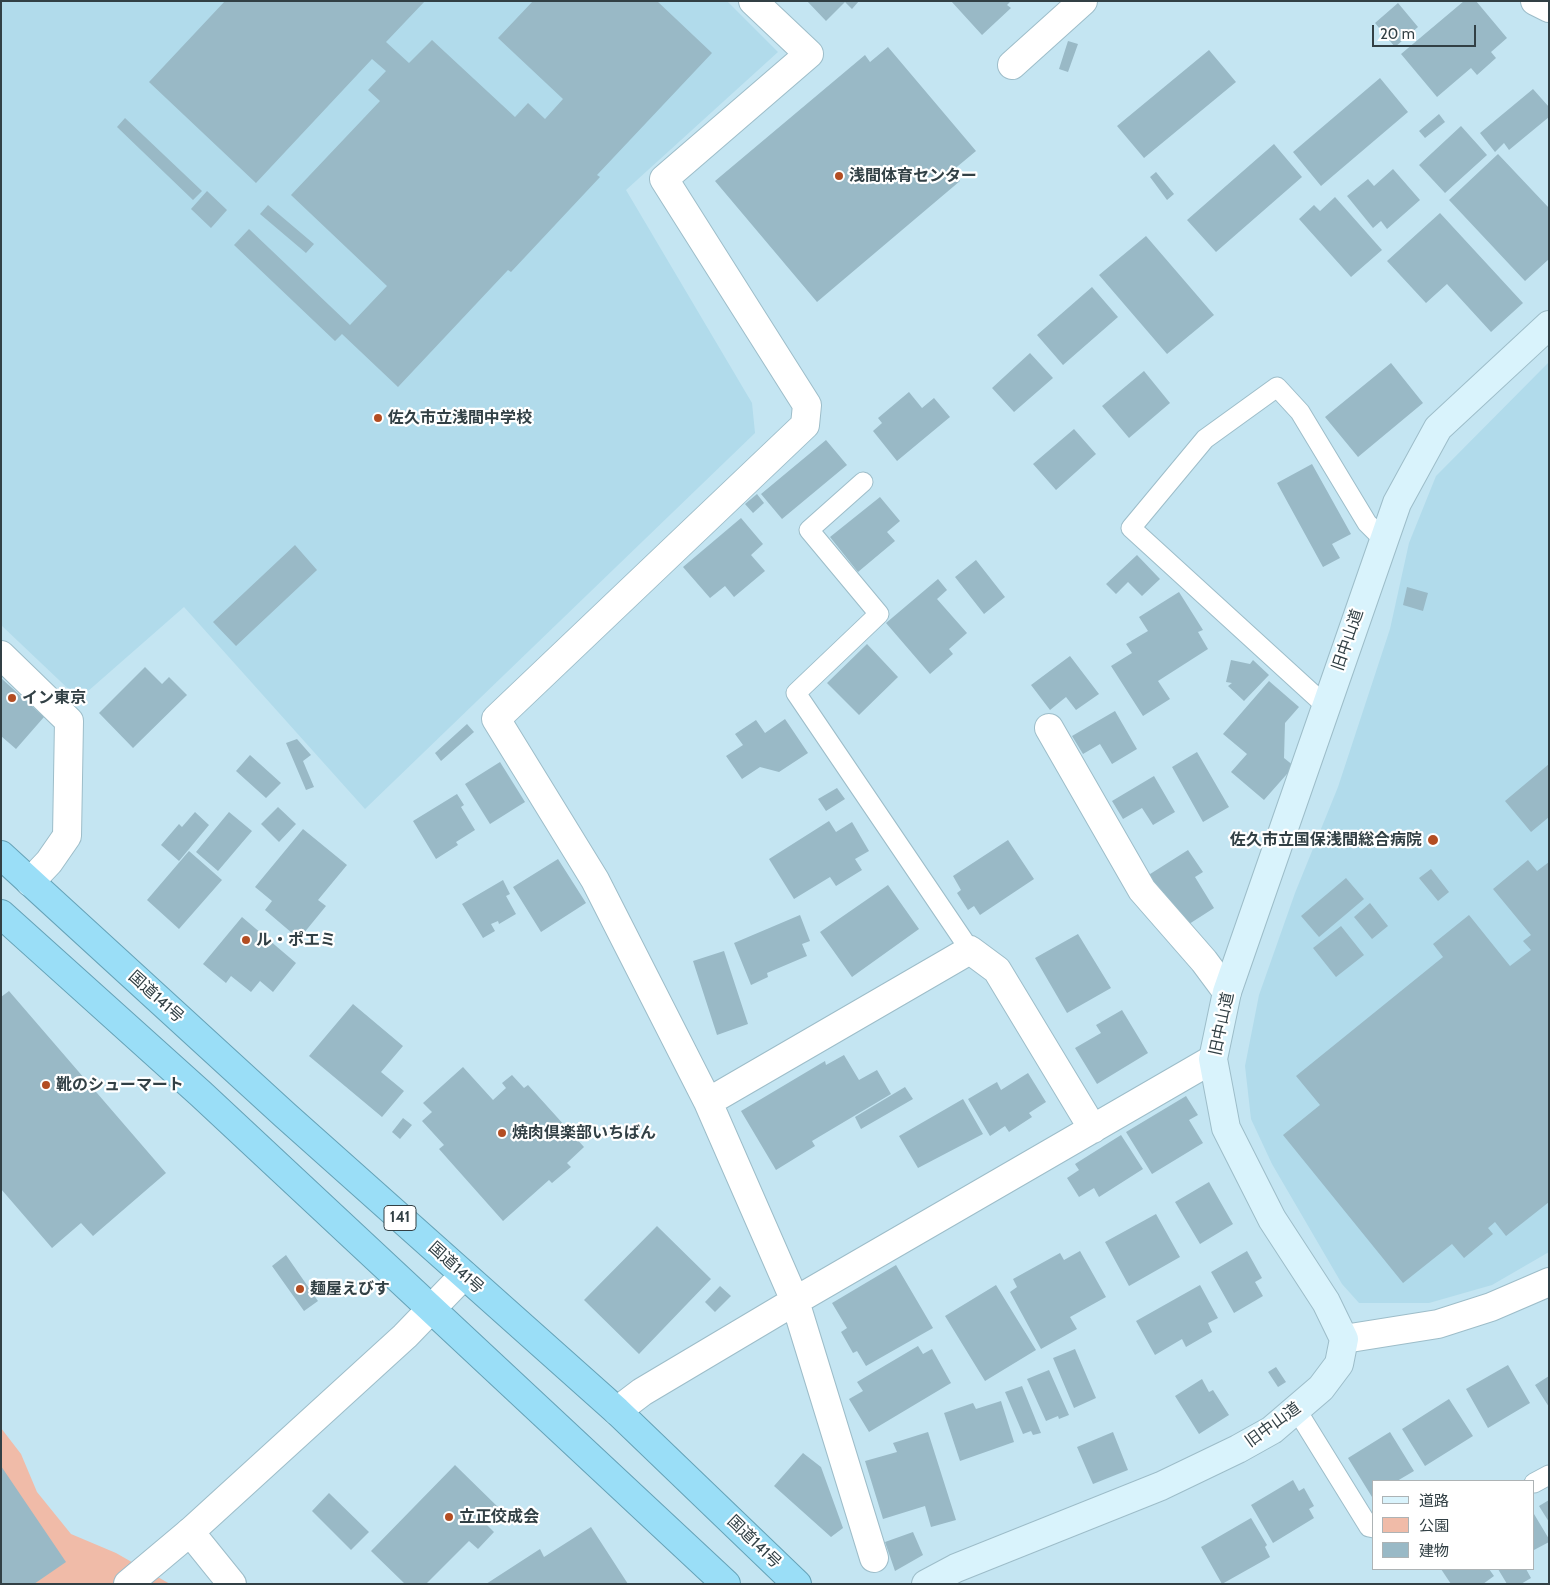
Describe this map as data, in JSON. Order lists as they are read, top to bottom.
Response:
{
  "streets": {
    "highway": ["国道141号", "141"],
    "main road": ["旧中山道"]
  },
  "places": [
    "浅間体育センター",
    "佐久市立浅間中学校",
    "イン東京",
    "佐久市立国保浅間総合病院",
    "ル・ポエミ",
    "靴のシューマート",
    "焼肉倶楽部いちばん",
    "麺屋えびす",
    "立正佼成会"
  ],
  "legend": ["道路", "公園", "建物"],
  "scale_bar": "20 m"
}
